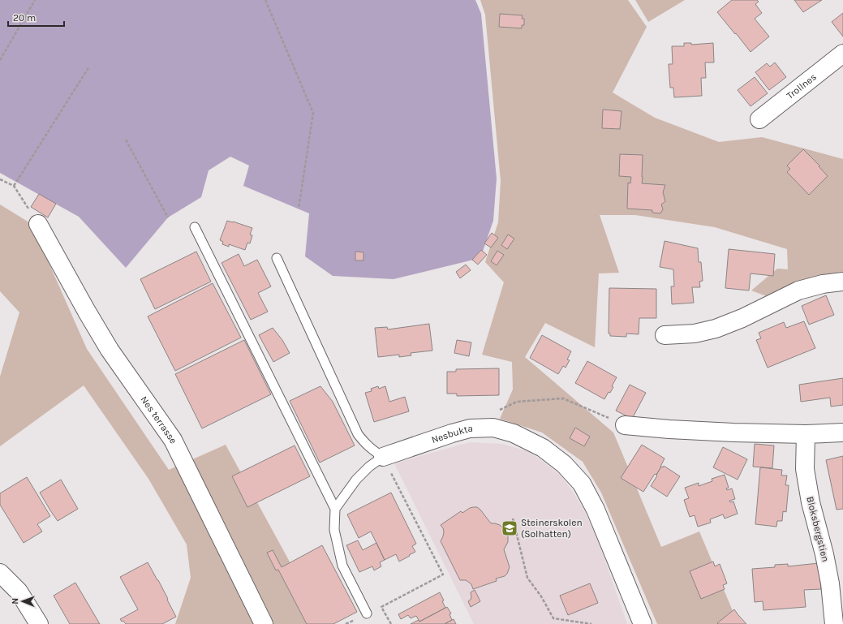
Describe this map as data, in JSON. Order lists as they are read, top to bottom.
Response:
{
  "streets": {
    "street": [
      "Trollnes",
      "Nes terrasse",
      "Nesbukta",
      "Bloksbergstien"
    ]
  },
  "places": {
    "school or university": ["Steinerskolen (Solhatten)"]
  },
  "scale_bar": "20 m",
  "north": "left"
}
